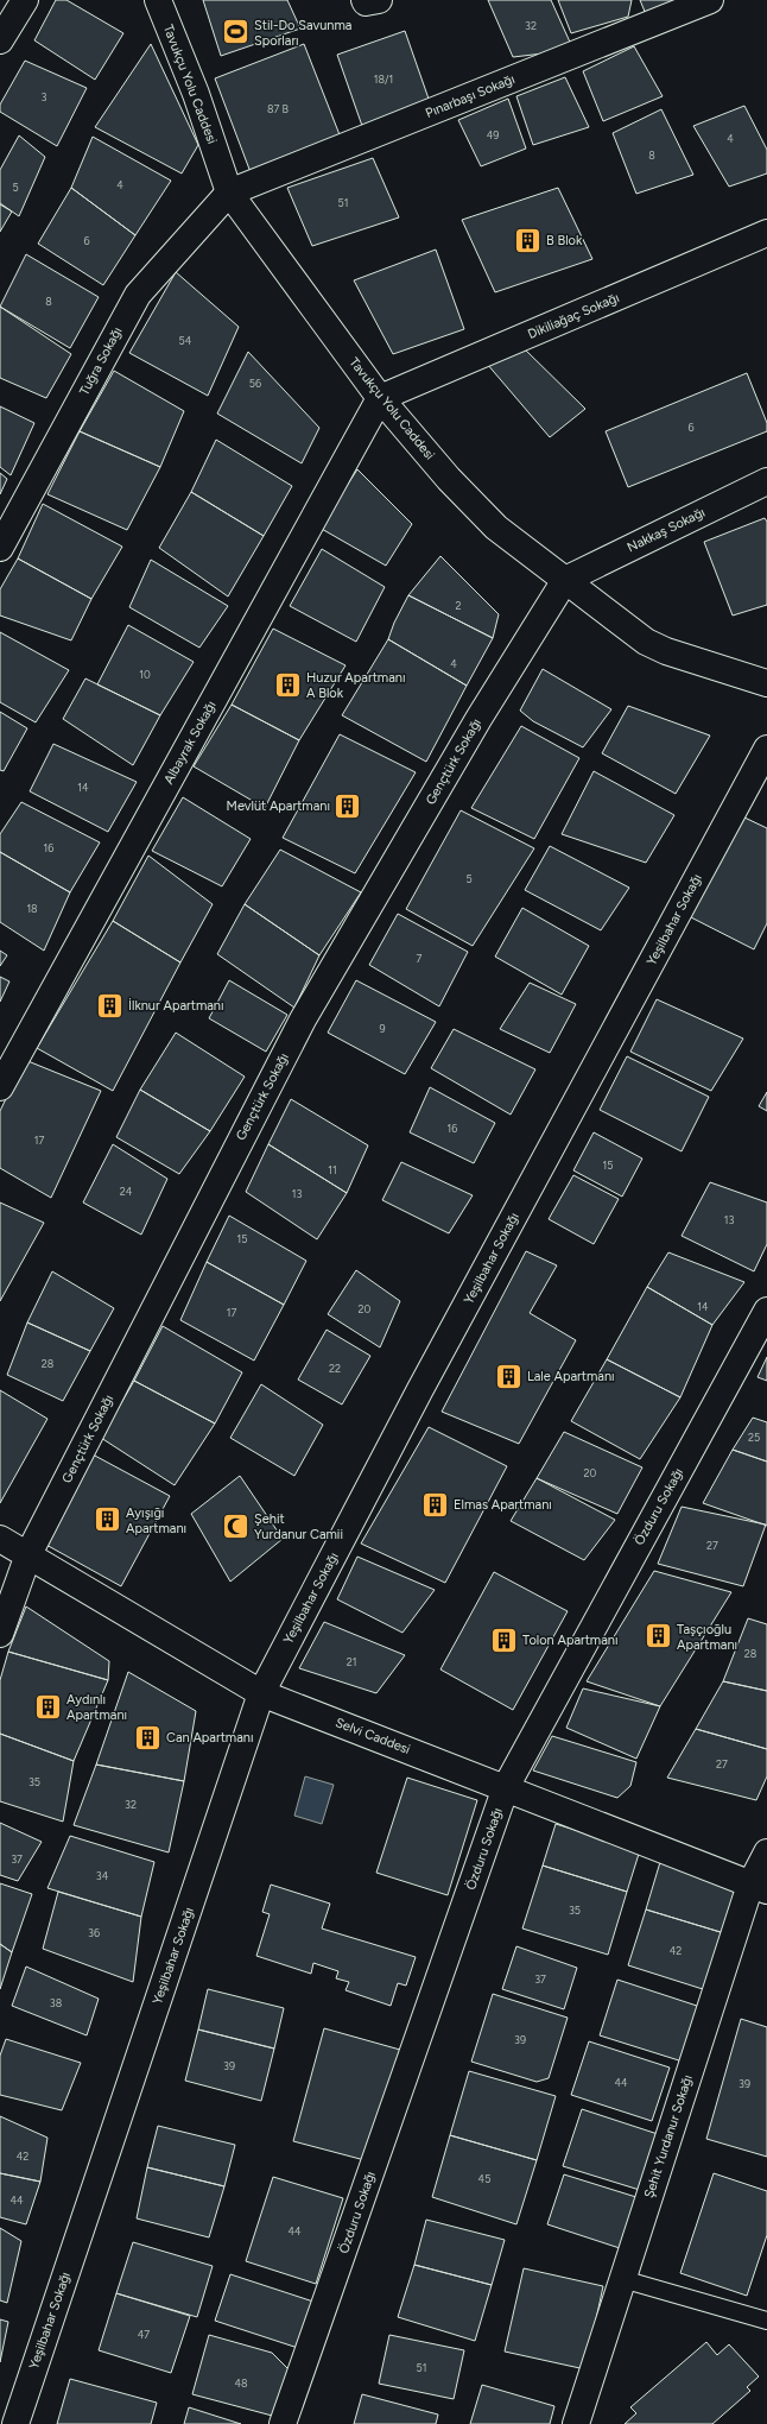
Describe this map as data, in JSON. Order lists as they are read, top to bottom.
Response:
{
  "streets": {
    "street": [
      "Tavukçu Yolu Caddesi",
      "Pınarbaşı Sokağı",
      "Dikiliağaç Sokağı",
      "Tuğra Sokağı",
      "Nakkaş Sokağı",
      "Albayrak Sokağı",
      "Gençtürk Sokağı",
      "Yeşilbahar Sokağı",
      "Özduru Sokağı",
      "Selvi Caddesi",
      "Şehit Yurdanur Sokağı"
    ]
  },
  "crossings": [
    ["Tavukçu Yolu Caddesi", "Pınarbaşı Sokağı"],
    ["Tavukçu Yolu Caddesi", "Dikiliağaç Sokağı"],
    ["Tavukçu Yolu Caddesi", "Tuğra Sokağı"],
    ["Tavukçu Yolu Caddesi", "Nakkaş Sokağı"],
    ["Tavukçu Yolu Caddesi", "Albayrak Sokağı"],
    ["Tavukçu Yolu Caddesi", "Gençtürk Sokağı"],
    ["Pınarbaşı Sokağı", "Tuğra Sokağı"],
    ["Dikiliağaç Sokağı", "Albayrak Sokağı"],
    ["Nakkaş Sokağı", "Gençtürk Sokağı"],
    ["Gençtürk Sokağı", "Selvi Caddesi"],
    ["Yeşilbahar Sokağı", "Selvi Caddesi"],
    ["Özduru Sokağı", "Selvi Caddesi"],
    ["Selvi Caddesi", "Şehit Yurdanur Sokağı"]
  ],
  "places": {
    "sports": ["Stil-Do Savunma Sporları"],
    "building": [
      "B Blok",
      "Huzur Apartmanı A Blok",
      "Mevlüt Apartmanı",
      "İlknur Apartmanı",
      "Lale Apartmanı",
      "Elmas Apartmanı",
      "Ayışığı Apartmanı",
      "Taşçıoğlu Apartmanı",
      "Tolon Apartmanı",
      "Aydınlı Apartmanı",
      "Can Apartmanı"
    ],
    "mosque": ["Şehit Yurdanur Camii"]
  },
  "house_numbers": [
    "32",
    "18/1",
    "3",
    "87 B",
    "49",
    "4",
    "8",
    "4",
    "5",
    "51",
    "6",
    "8",
    "54",
    "56",
    "6",
    "2",
    "4",
    "10",
    "14",
    "16",
    "5",
    "18",
    "7",
    "9",
    "16",
    "17",
    "15",
    "11",
    "24",
    "13",
    "13",
    "15",
    "14",
    "20",
    "17",
    "28",
    "22",
    "25",
    "20",
    "27",
    "28",
    "21",
    "27",
    "35",
    "32",
    "37",
    "34",
    "35",
    "36",
    "42",
    "37",
    "38",
    "39",
    "39",
    "44",
    "39",
    "42",
    "45",
    "44",
    "44",
    "47",
    "51",
    "48"
  ]
}
